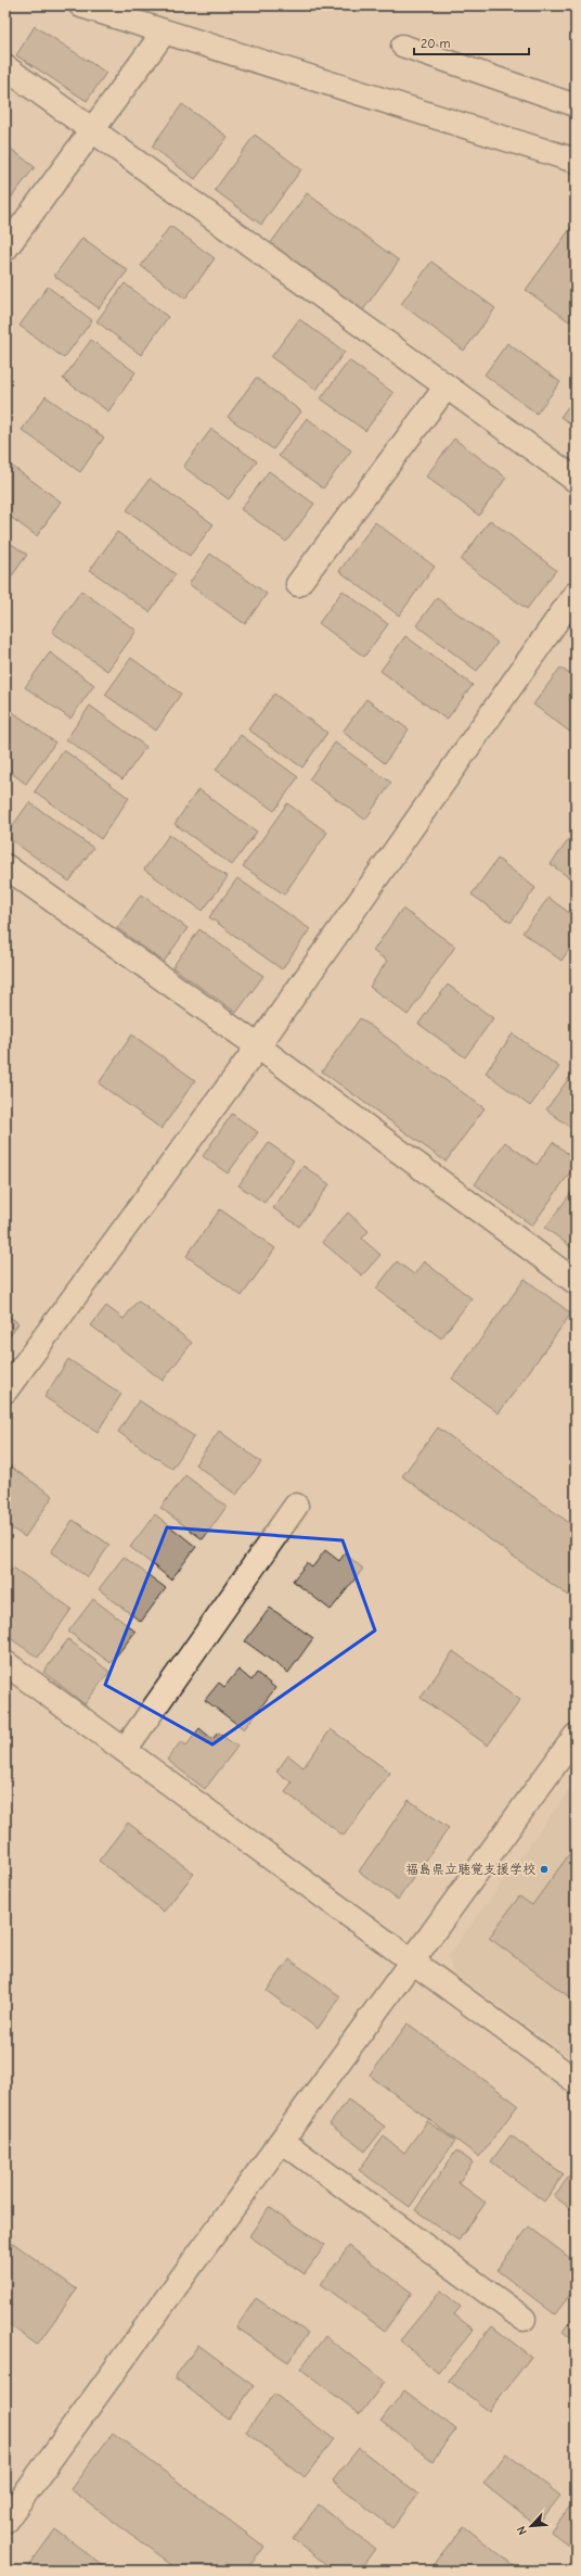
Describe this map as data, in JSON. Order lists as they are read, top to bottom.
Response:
{
  "places": ["福島県立聴覚支援学校"],
  "scale_bar": "20 m",
  "north": "bottom left"
}
